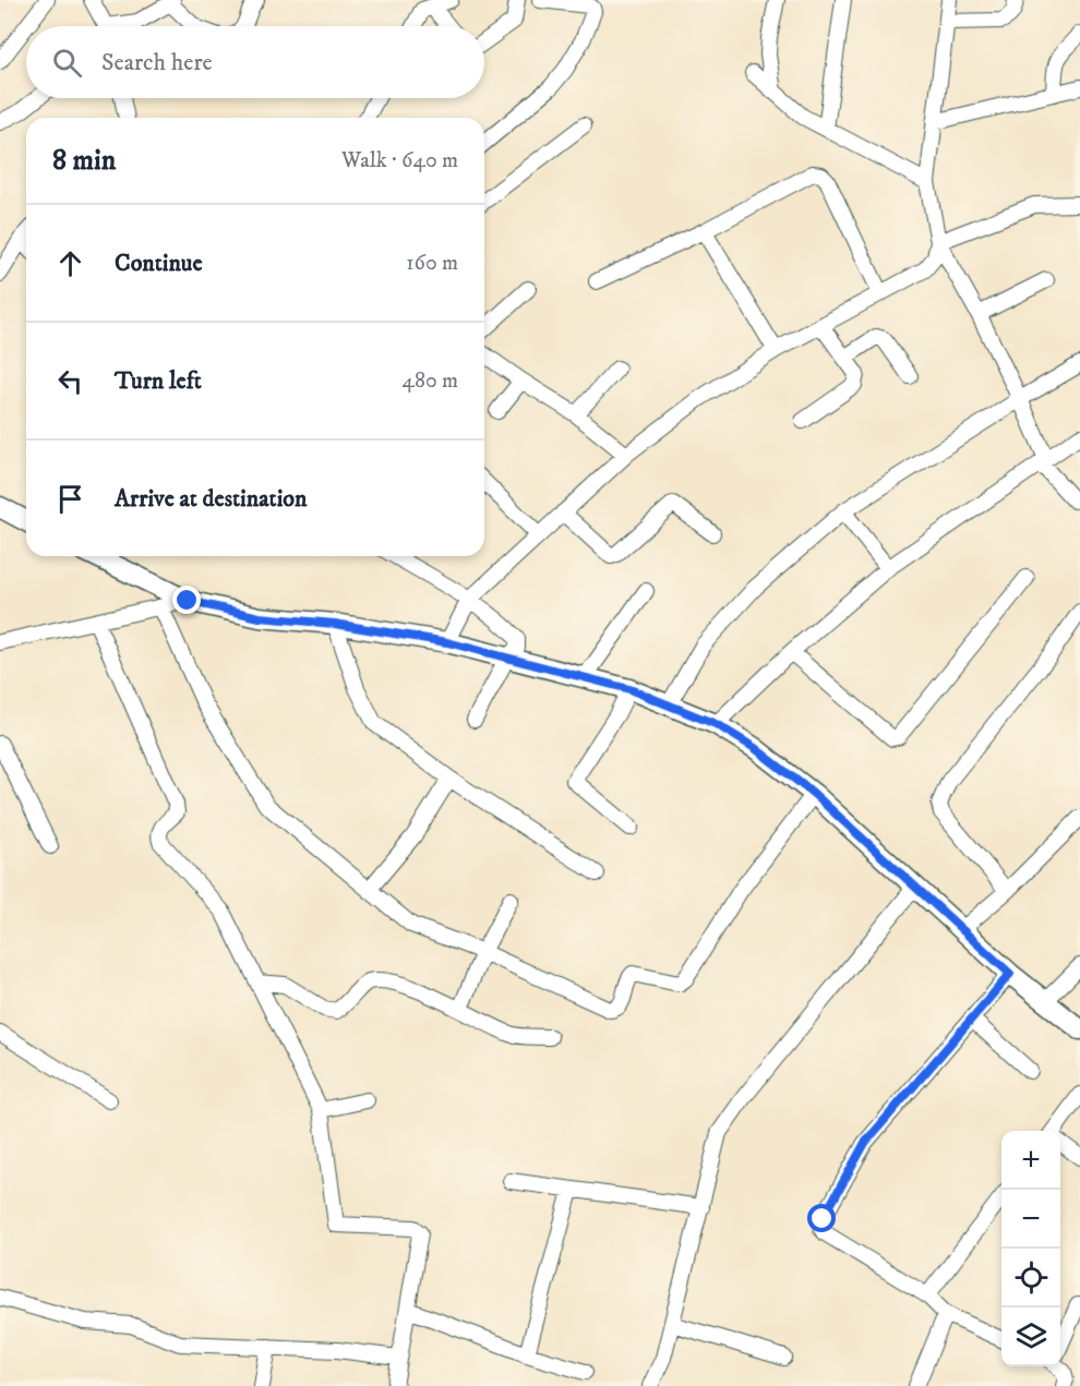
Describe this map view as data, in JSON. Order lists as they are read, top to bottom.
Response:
{
  "page": {
    "search": "Search here",
    "heading": ["8 min", "Walk · 640 m"],
    "list": [
      ["Continue", "160 m"],
      ["Turn left", "480 m"],
      "Arrive at destination"
    ],
    "map_buttons": ["+", "−"]
  }
}
